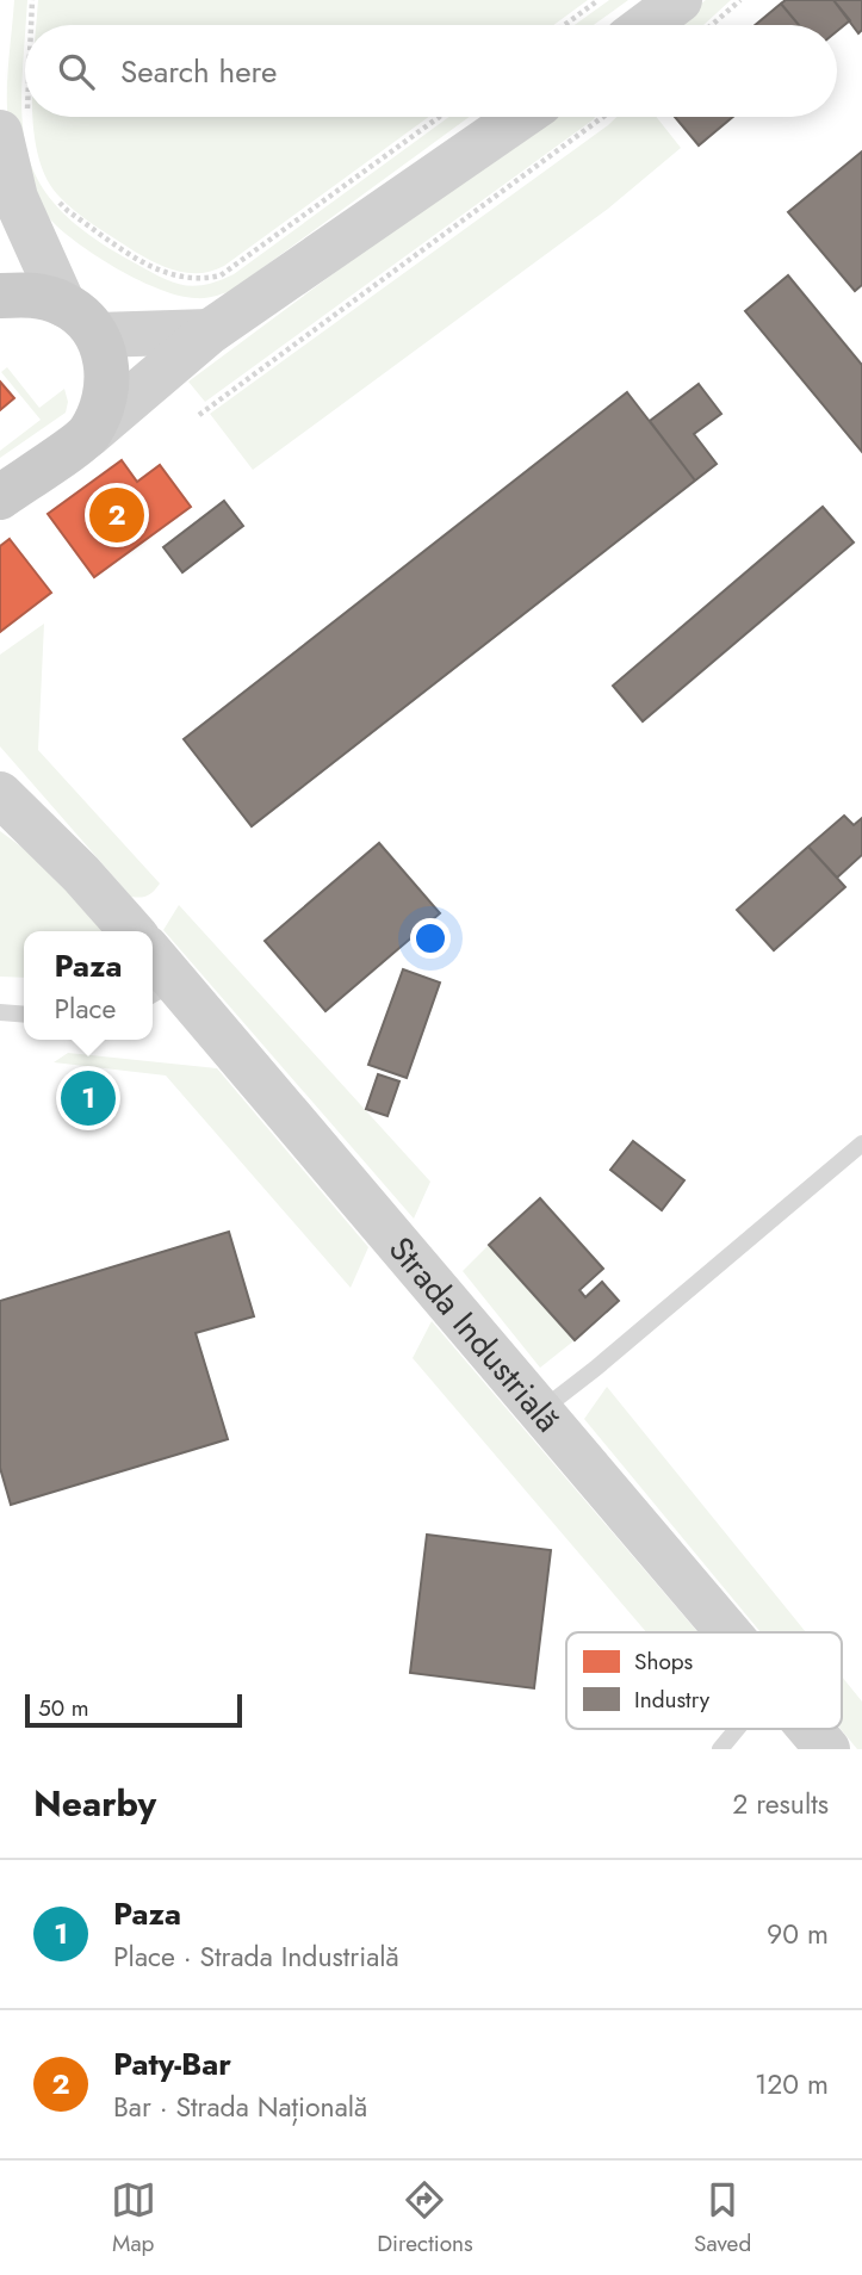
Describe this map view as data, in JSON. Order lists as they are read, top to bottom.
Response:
{
  "streets": {
    "street": ["Strada Industrială"]
  },
  "legend": ["Shops", "Industry"],
  "scale_bar": "50 m",
  "page": {
    "search": "Search here",
    "pins": ["2", "1"],
    "popup": ["Paza", "Place"],
    "scale": "50 m",
    "heading": ["Nearby", "2 results"],
    "list": [
      {
        "mark": "1",
        "name": "Paza",
        "note": "Place · Strada Industrială",
        "value": "90 m"
      },
      {
        "mark": "2",
        "name": "Paty-Bar",
        "note": "Bar · Strada Națională",
        "value": "120 m"
      }
    ],
    "nav": ["Map", "Directions", "Saved"]
  }
}
